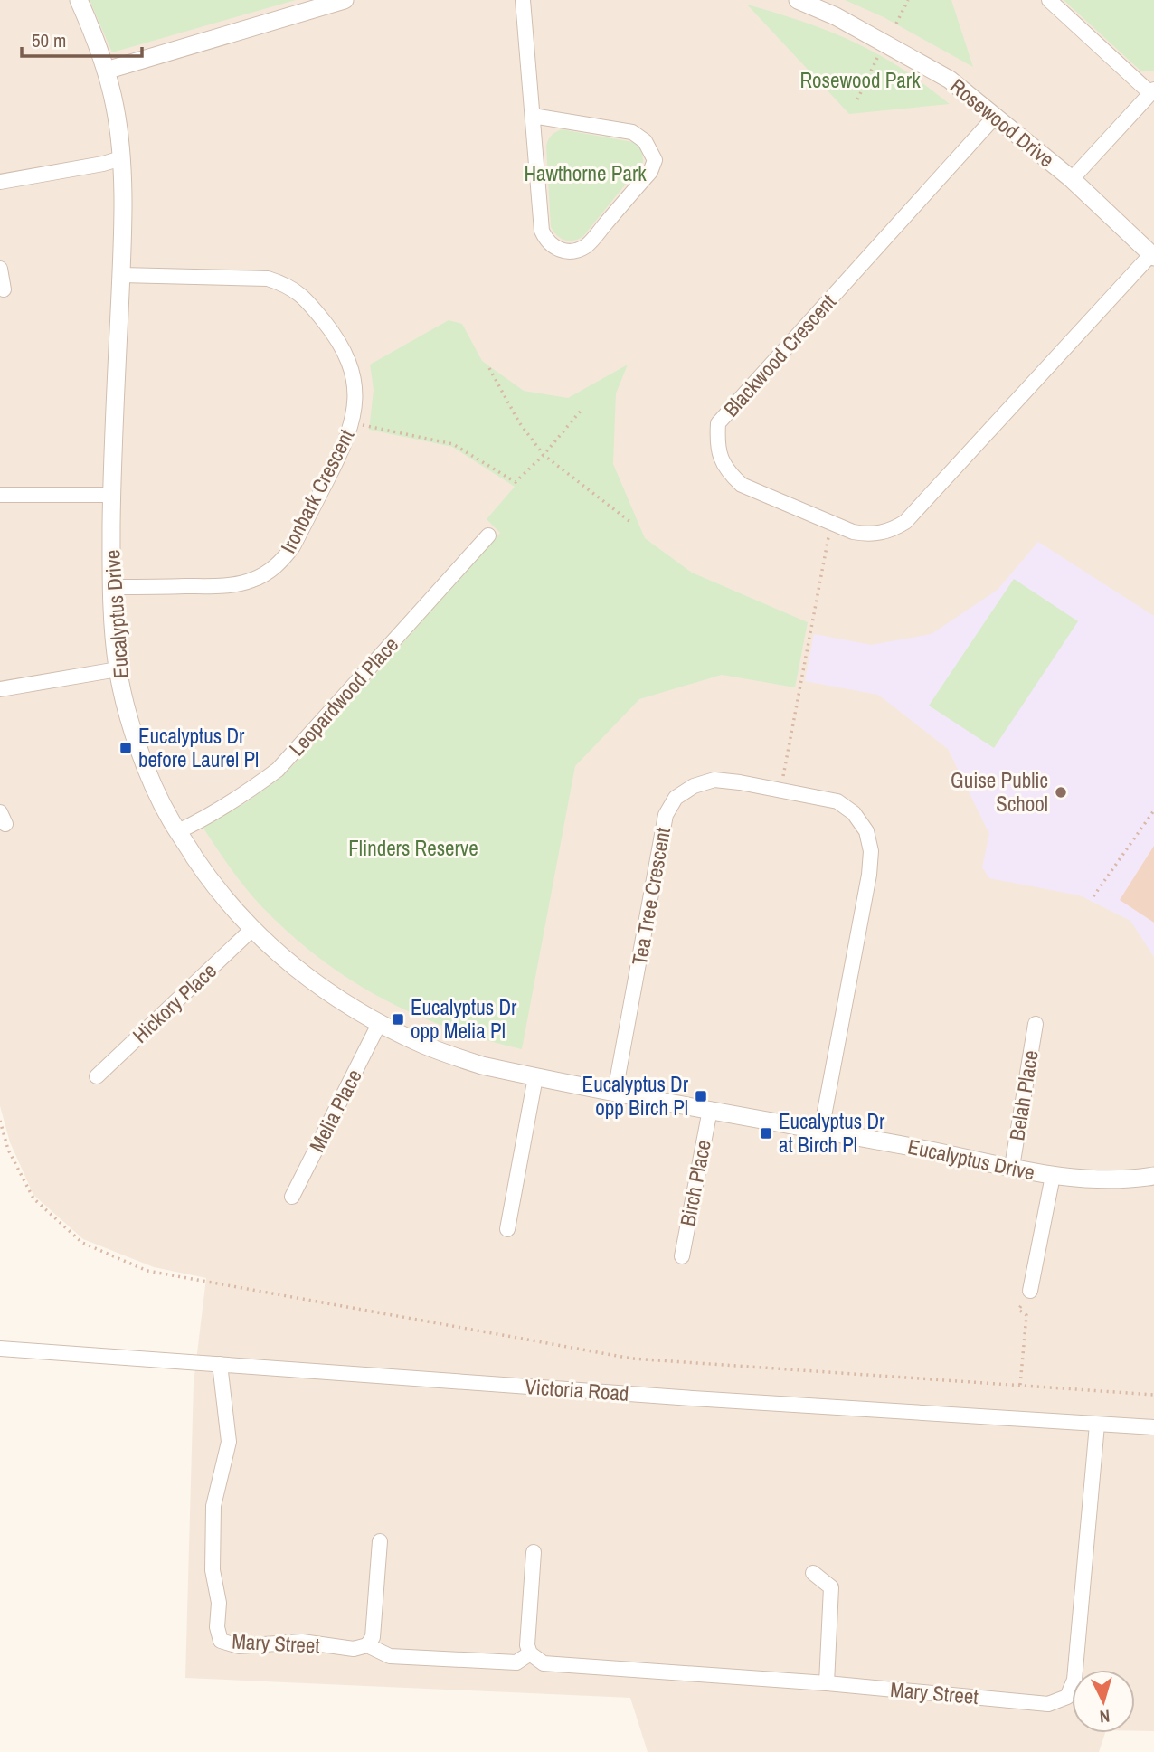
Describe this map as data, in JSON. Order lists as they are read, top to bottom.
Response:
{
  "streets": {
    "street": [
      "Rosewood Drive",
      "Blackwood Crescent",
      "Ironbark Crescent",
      "Eucalyptus Drive",
      "Leopardwood Place",
      "Tea Tree Crescent",
      "Hickory Place",
      "Belah Place",
      "Melia Place",
      "Birch Place",
      "Victoria Road",
      "Mary Street"
    ]
  },
  "crossings": [
    ["Rosewood Drive", "Blackwood Crescent"],
    ["Ironbark Crescent", "Eucalyptus Drive"],
    ["Eucalyptus Drive", "Leopardwood Place"],
    ["Eucalyptus Drive", "Tea Tree Crescent"],
    ["Eucalyptus Drive", "Hickory Place"],
    ["Eucalyptus Drive", "Belah Place"],
    ["Eucalyptus Drive", "Melia Place"],
    ["Eucalyptus Drive", "Birch Place"],
    ["Victoria Road", "Mary Street"]
  ],
  "parks": ["Rosewood Park", "Hawthorne Park", "Flinders Reserve"],
  "places": {
    "transit": [
      "Eucalyptus Dr before Laurel Pl",
      "Eucalyptus Dr opp Melia Pl",
      "Eucalyptus Dr opp Birch Pl",
      "Eucalyptus Dr at Birch Pl"
    ],
    "other": ["Guise Public School"]
  },
  "scale_bar": "50 m",
  "north": "bottom"
}
